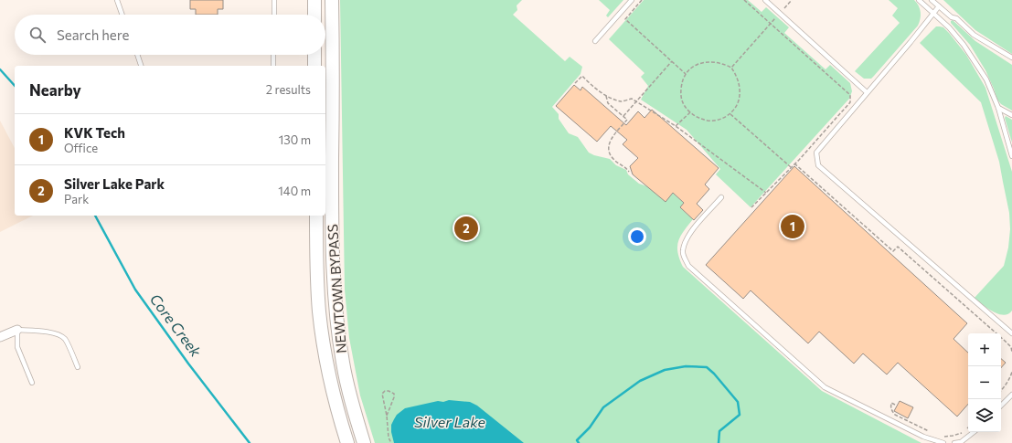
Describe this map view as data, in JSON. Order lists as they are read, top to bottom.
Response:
{
  "streets": {
    "highway": ["NEWTOWN BYPASS"]
  },
  "water": ["Core Creek", "Silver Lake"],
  "page": {
    "search": "Search here",
    "heading": ["Nearby", "2 results"],
    "list": [
      {
        "mark": "1",
        "name": "KVK Tech",
        "note": "Office",
        "value": "130 m"
      },
      {
        "mark": "2",
        "name": "Silver Lake Park",
        "note": "Park",
        "value": "140 m"
      }
    ],
    "pins": ["1", "2"],
    "map_buttons": ["+", "−"]
  }
}
